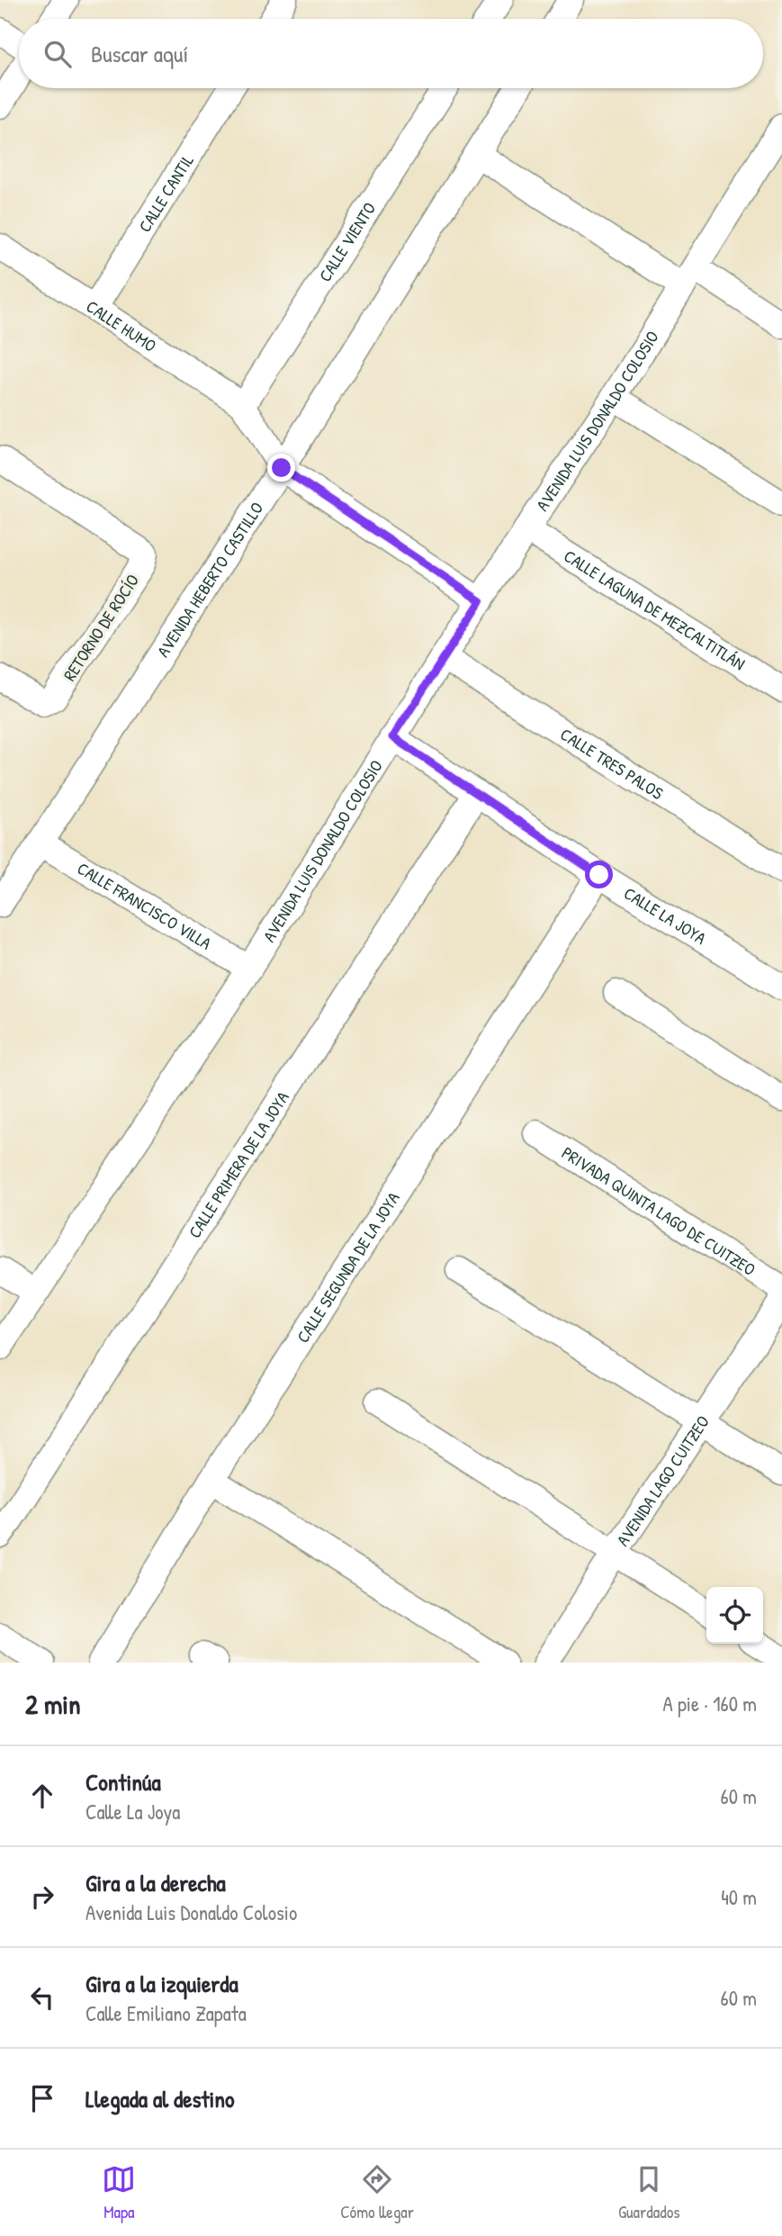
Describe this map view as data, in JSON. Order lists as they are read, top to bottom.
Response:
{
  "streets": {
    "street": [
      "CALLE CANTIL",
      "CALLE VIENTO",
      "CALLE HUMO",
      "AVENIDA LUIS DONALDO COLOSIO",
      "AVENIDA HEBERTO CASTILLO",
      "CALLE LAGUNA DE MEZCALTITLÁN",
      "RETORNO DE ROCÍO",
      "CALLE TRES PALOS",
      "CALLE FRANCISCO VILLA",
      "CALLE LA JOYA",
      "CALLE PRIMERA DE LA JOYA",
      "PRIVADA QUINTA LAGO DE CUITZEO",
      "CALLE SEGUNDA DE LA JOYA",
      "AVENIDA LAGO CUITZEO"
    ]
  },
  "crossings": [
    ["CALLE CANTIL", "CALLE HUMO"],
    ["CALLE VIENTO", "CALLE HUMO"],
    ["AVENIDA LUIS DONALDO COLOSIO", "CALLE LAGUNA DE MEZCALTITLÁN"],
    ["AVENIDA LUIS DONALDO COLOSIO", "CALLE TRES PALOS"],
    ["AVENIDA LUIS DONALDO COLOSIO", "CALLE FRANCISCO VILLA"],
    ["AVENIDA LUIS DONALDO COLOSIO", "CALLE LA JOYA"],
    ["AVENIDA HEBERTO CASTILLO", "CALLE FRANCISCO VILLA"],
    ["CALLE LA JOYA", "CALLE PRIMERA DE LA JOYA"],
    ["CALLE LA JOYA", "CALLE SEGUNDA DE LA JOYA"]
  ],
  "page": {
    "search": "Buscar aquí",
    "heading": ["2 min", "A pie · 160 m"],
    "list": [
      ["Continúa", "Calle La Joya", "60 m"],
      ["Gira a la derecha", "Avenida Luis Donaldo Colosio", "40 m"],
      ["Gira a la izquierda", "Calle Emiliano Zapata", "60 m"],
      "Llegada al destino"
    ],
    "nav": ["Mapa", "Cómo llegar", "Guardados"]
  }
}
